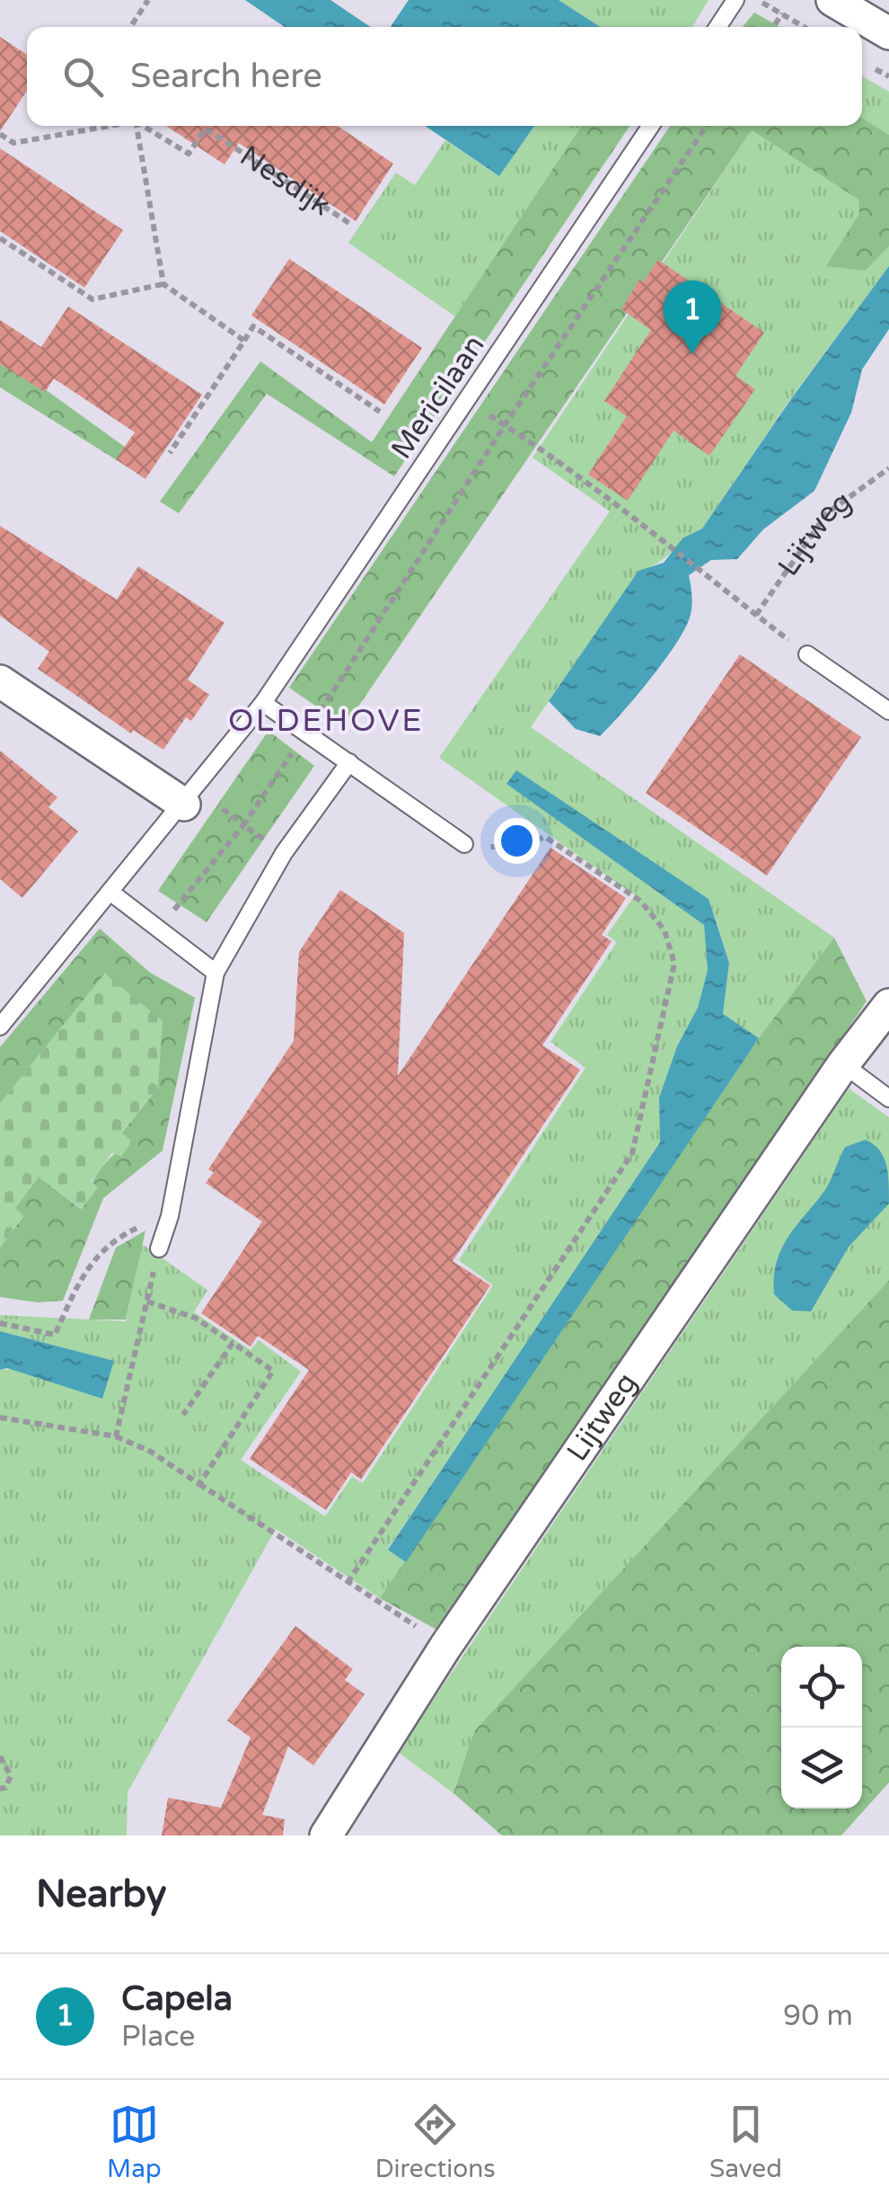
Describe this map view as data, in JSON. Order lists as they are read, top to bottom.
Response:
{
  "streets": {
    "street": ["Lijtweg"],
    "lane": ["Mericilaan"],
    "path": ["Nesdijk"]
  },
  "districts": ["OLDEHOVE"],
  "page": {
    "search": "Search here",
    "pins": "1",
    "heading": "Nearby",
    "list": [
      {
        "mark": "1",
        "name": "Capela",
        "note": "Place",
        "value": "90 m"
      }
    ],
    "nav": ["Map", "Directions", "Saved"]
  }
}
